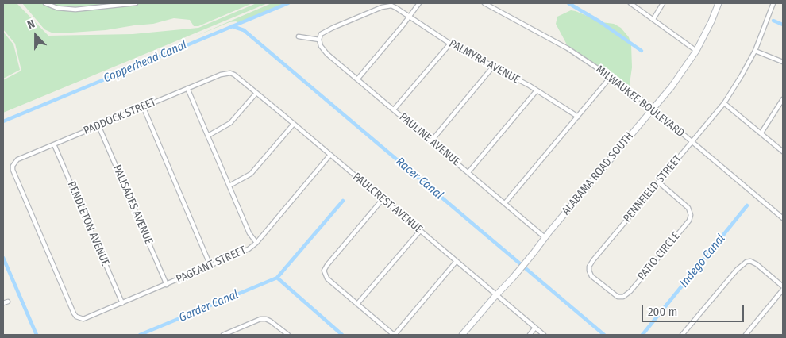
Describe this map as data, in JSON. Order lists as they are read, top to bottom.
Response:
{
  "streets": {
    "street": [
      "PALMYRA AVENUE",
      "MILWAUKEE BOULEVARD",
      "PADDOCK STREET",
      "PAULINE AVENUE",
      "ALABAMA ROAD SOUTH",
      "PENNFIELD STREET",
      "PAULCREST AVENUE",
      "PALISADES AVENUE",
      "PENDLETON AVENUE",
      "PATIO CIRCLE",
      "PAGEANT STREET"
    ]
  },
  "crossings": [
    ["PALMYRA AVENUE", "PAULINE AVENUE"],
    ["MILWAUKEE BOULEVARD", "ALABAMA ROAD SOUTH"],
    ["MILWAUKEE BOULEVARD", "PENNFIELD STREET"],
    ["PADDOCK STREET", "PAULCREST AVENUE"],
    ["PADDOCK STREET", "PALISADES AVENUE"],
    ["PADDOCK STREET", "PENDLETON AVENUE"],
    ["PADDOCK STREET", "PAGEANT STREET"],
    ["PAULINE AVENUE", "ALABAMA ROAD SOUTH"],
    ["ALABAMA ROAD SOUTH", "PAULCREST AVENUE"],
    ["PENNFIELD STREET", "PATIO CIRCLE"],
    ["PAULCREST AVENUE", "PAGEANT STREET"],
    ["PALISADES AVENUE", "PAGEANT STREET"],
    ["PENDLETON AVENUE", "PAGEANT STREET"]
  ],
  "water": [
    "Copperhead Canal",
    "Racer Canal",
    "Indego Canal",
    "Garder Canal"
  ],
  "scale_bar": "200 m",
  "north": "top"
}
